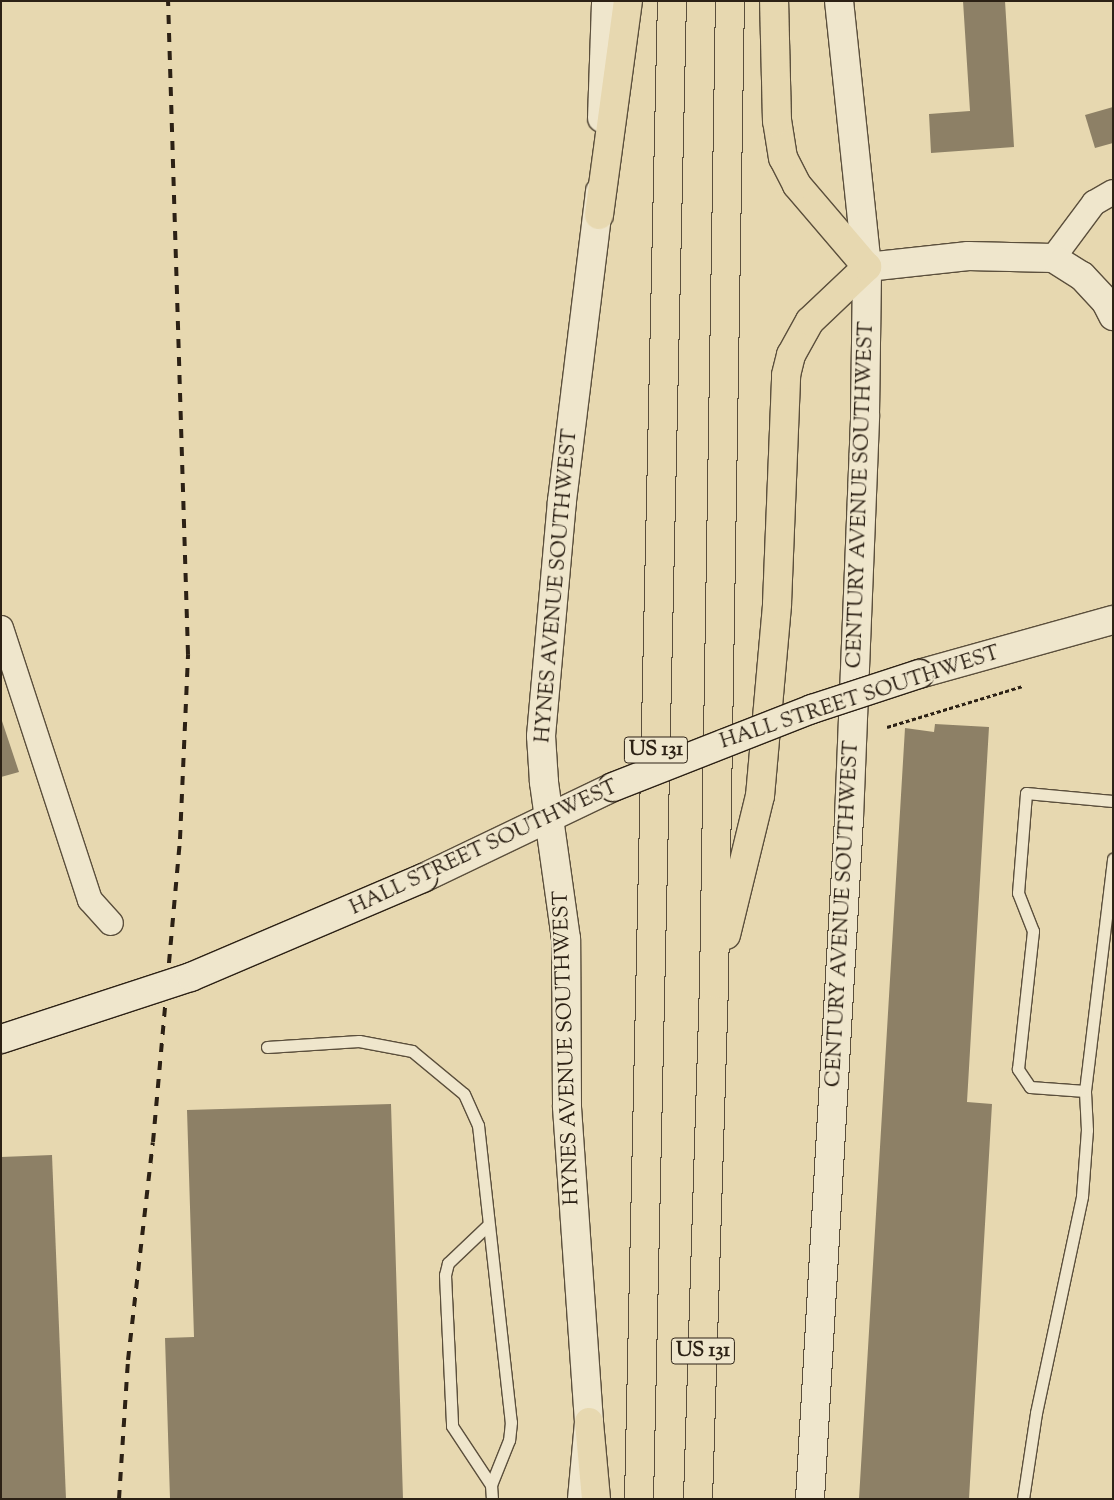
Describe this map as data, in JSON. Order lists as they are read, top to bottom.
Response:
{
  "streets": {
    "highway": ["US 131"],
    "main road": ["CENTURY AVENUE SOUTHWEST", "HYNES AVENUE SOUTHWEST", "HALL STREET SOUTHWEST"]
  },
  "crossings": [
    ["HYNES AVENUE SOUTHWEST", "HALL STREET SOUTHWEST"]
  ]
}
